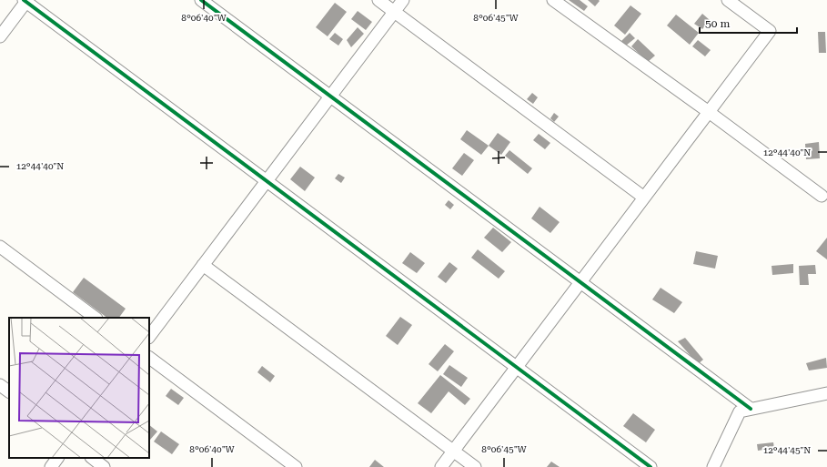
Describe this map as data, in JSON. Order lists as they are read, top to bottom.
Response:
{
  "scale_bar": "50 m",
  "coordinates": [
    "8°06'40\"W",
    "8°06'45\"W",
    "12°44'40\"N",
    "12°44'45\"N"
  ]
}
